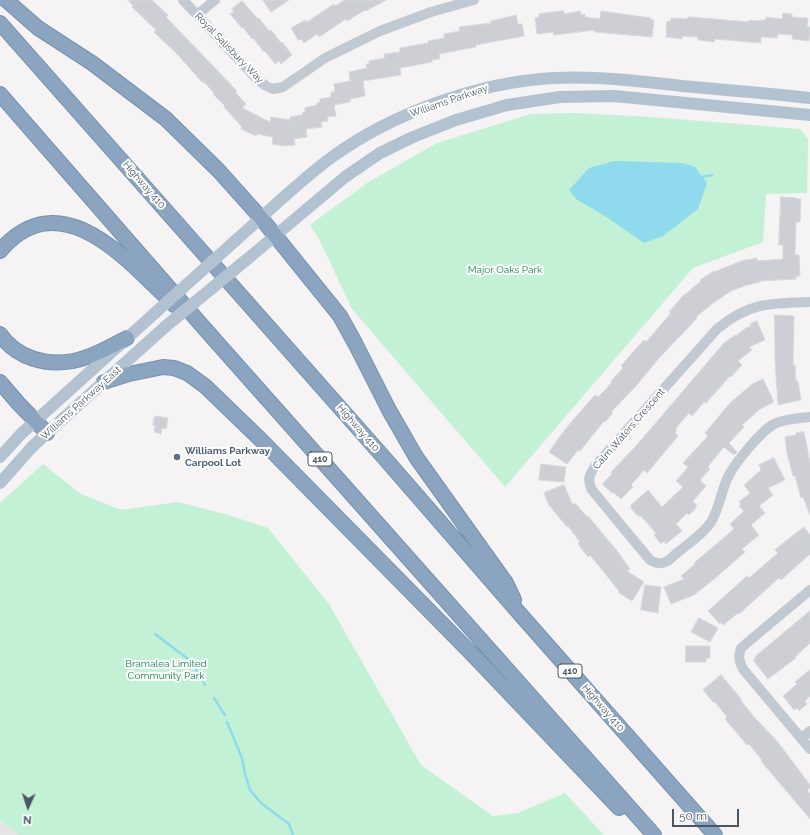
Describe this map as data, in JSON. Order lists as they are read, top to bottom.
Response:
{
  "streets": {
    "highway": ["Highway 410", "410"],
    "main road": ["Williams Parkway", "Williams Parkway East"],
    "street": ["Royal Salisbury Way", "Calm Waters Crescent"]
  },
  "crossings": [
    ["Williams Parkway", "Williams Parkway East"]
  ],
  "parks": ["Major Oaks Park", "Bramalea Limited Community Park"],
  "places": ["Williams Parkway Carpool Lot"],
  "scale_bar": "50 m",
  "north": "bottom"
}
